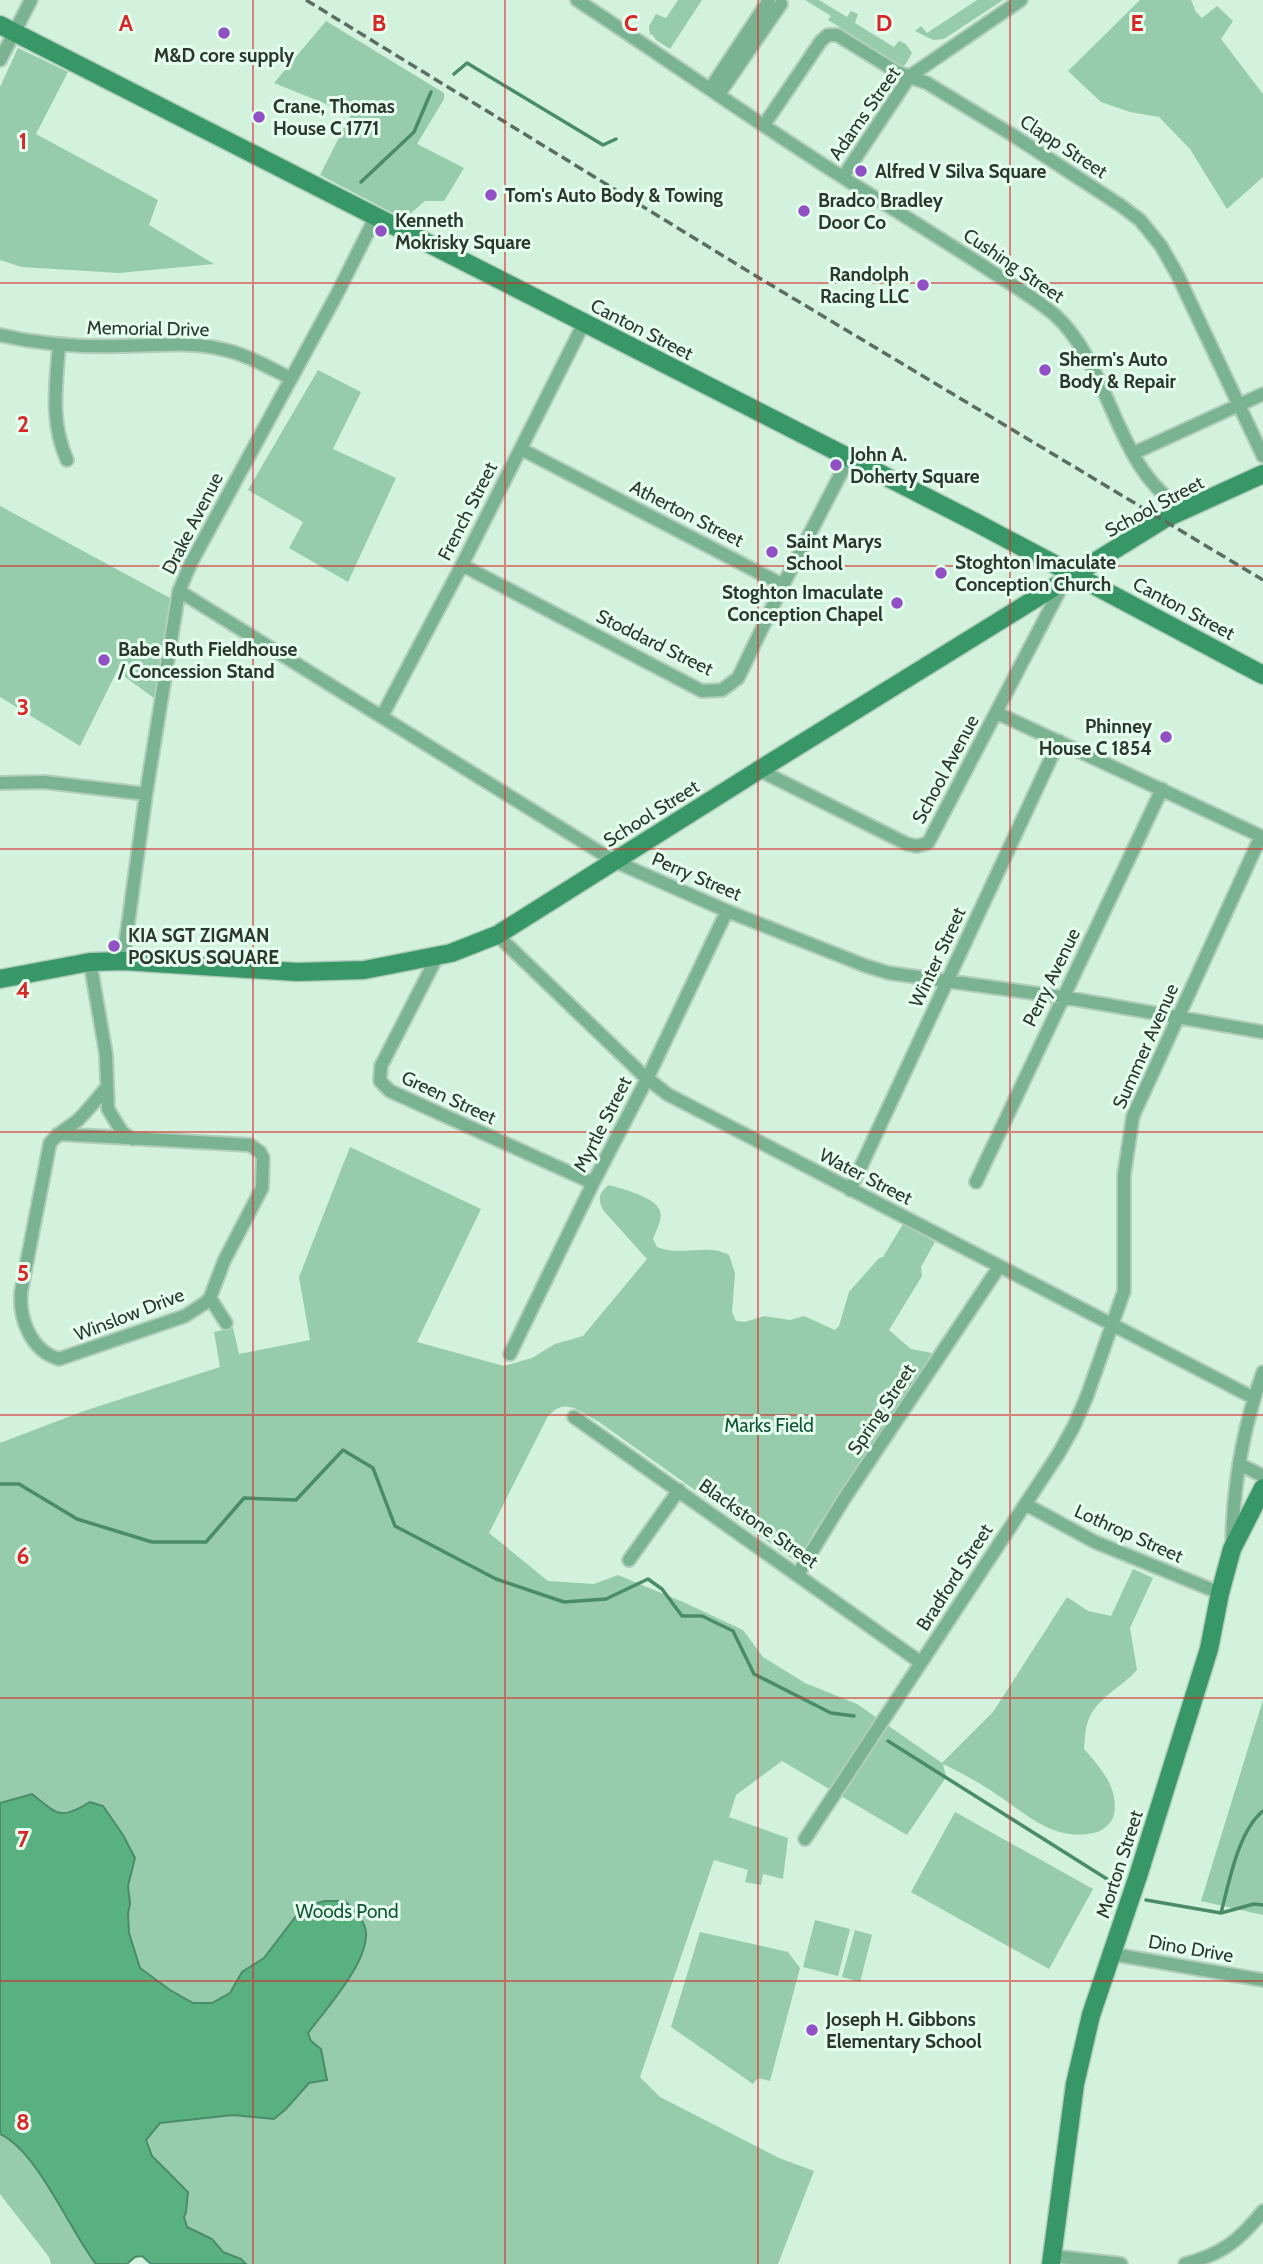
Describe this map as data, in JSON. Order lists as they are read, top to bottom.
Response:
{
  "streets": {
    "street": [
      "Adams Street",
      "Clapp Street",
      "Cushing Street",
      "Memorial Drive",
      "Canton Street",
      "School Street",
      "French Street",
      "Atherton Street",
      "Drake Avenue",
      "Stoddard Street",
      "School Avenue",
      "Perry Street",
      "Winter Street",
      "Perry Avenue",
      "Summer Avenue",
      "Green Street",
      "Myrtle Street",
      "Water Street",
      "Winslow Drive",
      "Spring Street",
      "Blackstone Street",
      "Lothrop Street",
      "Bradford Street",
      "Morton Street",
      "Dino Drive"
    ]
  },
  "crossings": [
    ["Adams Street", "Clapp Street"],
    ["Adams Street", "Cushing Street"],
    ["Clapp Street", "Cushing Street"],
    ["Cushing Street", "School Street"],
    ["Memorial Drive", "Drake Avenue"],
    ["Canton Street", "School Street"],
    ["Canton Street", "French Street"],
    ["Canton Street", "Drake Avenue"],
    ["Canton Street", "School Avenue"],
    ["School Street", "Drake Avenue"],
    ["School Street", "School Avenue"],
    ["School Street", "Perry Street"],
    ["School Street", "Green Street"],
    ["School Street", "Water Street"],
    ["French Street", "Atherton Street"],
    ["French Street", "Stoddard Street"],
    ["French Street", "Perry Street"],
    ["Atherton Street", "Stoddard Street"],
    ["Drake Avenue", "Perry Street"],
    ["Perry Street", "Winter Street"],
    ["Perry Street", "Perry Avenue"],
    ["Perry Street", "Summer Avenue"],
    ["Perry Street", "Myrtle Street"],
    ["Winter Street", "Water Street"],
    ["Summer Avenue", "Water Street"],
    ["Summer Avenue", "Bradford Street"],
    ["Green Street", "Myrtle Street"],
    ["Myrtle Street", "Water Street"],
    ["Water Street", "Spring Street"],
    ["Water Street", "Bradford Street"],
    ["Spring Street", "Blackstone Street"],
    ["Blackstone Street", "Bradford Street"],
    ["Lothrop Street", "Bradford Street"],
    ["Lothrop Street", "Morton Street"],
    ["Morton Street", "Dino Drive"]
  ],
  "parks": ["Marks Field", "Woods Pond"],
  "places": [
    "M&D core supply",
    "Crane, Thomas House C 1771",
    "Alfred V Silva Square",
    "Tom's Auto Body & Towing",
    "Bradco Bradley Door Co",
    "Kenneth Mokrisky Square",
    "Randolph Racing LLC",
    "Sherm's Auto Body & Repair",
    "John A. Doherty Square",
    "Saint Marys School",
    "Stoghton Imaculate Conception Church",
    "Stoghton Imaculate Conception Chapel",
    "Babe Ruth Fieldhouse / Concession Stand",
    "Phinney House C 1854",
    "KIA SGT ZIGMAN POSKUS SQUARE",
    "Joseph H. Gibbons Elementary School"
  ],
  "grid": {
    "columns": [
      "A",
      "B",
      "C",
      "D",
      "E"
    ],
    "rows": [
      "1",
      "2",
      "3",
      "4",
      "5",
      "6",
      "7",
      "8"
    ]
  }
}
